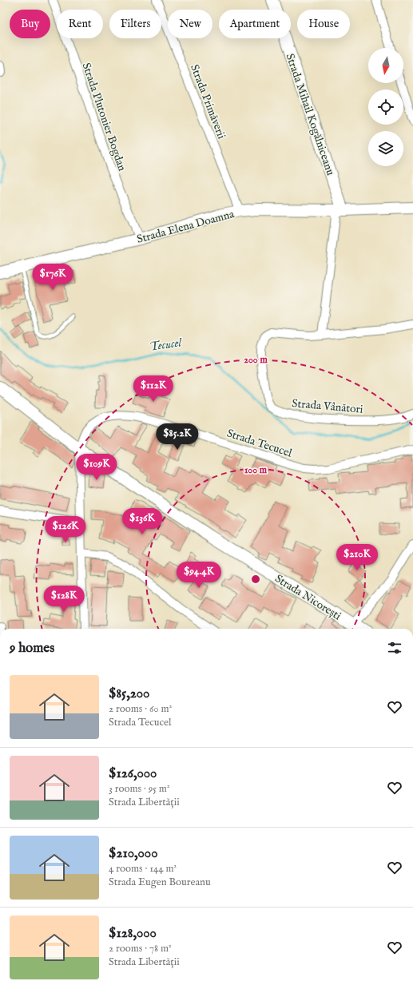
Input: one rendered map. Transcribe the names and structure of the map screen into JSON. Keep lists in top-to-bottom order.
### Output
{
  "streets": {
    "main road": ["Strada Mihail Kogălniceanu", "Strada Elena Doamna", "Strada Nicorești"],
    "street": [
      "Strada Primăverii",
      "Strada Plutonier Bogdan",
      "Strada Vânători",
      "Strada Tecucel"
    ]
  },
  "crossings": [
    ["Strada Primăverii", "Strada Elena Doamna"],
    ["Strada Mihail Kogălniceanu", "Strada Elena Doamna"],
    ["Strada Plutonier Bogdan", "Strada Elena Doamna"],
    ["Strada Tecucel", "Strada Nicorești"]
  ],
  "water": ["Tecucel"],
  "north": "bottom",
  "page": {
    "chip": [
      "Buy",
      "Rent",
      "Filters",
      "New",
      "Apartment",
      "House"
    ],
    "price": [
      "$176K",
      "$112K",
      "$85.2K",
      "$109K",
      "$136K",
      "$126K",
      "$210K",
      "$94.4K",
      "$128K"
    ],
    "heading": "9 homes",
    "list": [
      {
        "name": "$85,200",
        "note": "2 rooms · 60 m² · Strada Tecucel"
      },
      {
        "name": "$126,000",
        "note": "3 rooms · 95 m² · Strada Libertății"
      },
      {
        "name": "$210,000",
        "note": "4 rooms · 144 m² · Strada Eugen Boureanu"
      },
      {
        "name": "$128,000",
        "note": "2 rooms · 78 m² · Strada Libertății"
      }
    ]
  },
  "rings": ["200 m", "100 m"]
}
